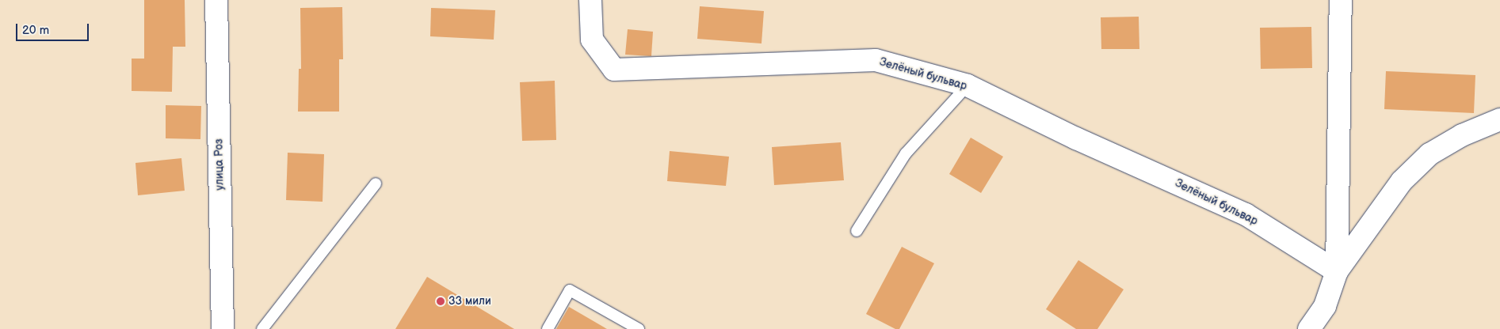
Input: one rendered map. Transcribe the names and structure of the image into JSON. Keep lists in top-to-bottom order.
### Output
{
  "streets": {
    "street": ["Зелёный бульвар", "улица Роз"]
  },
  "places": ["33 мили"],
  "scale_bar": "20 m"
}
